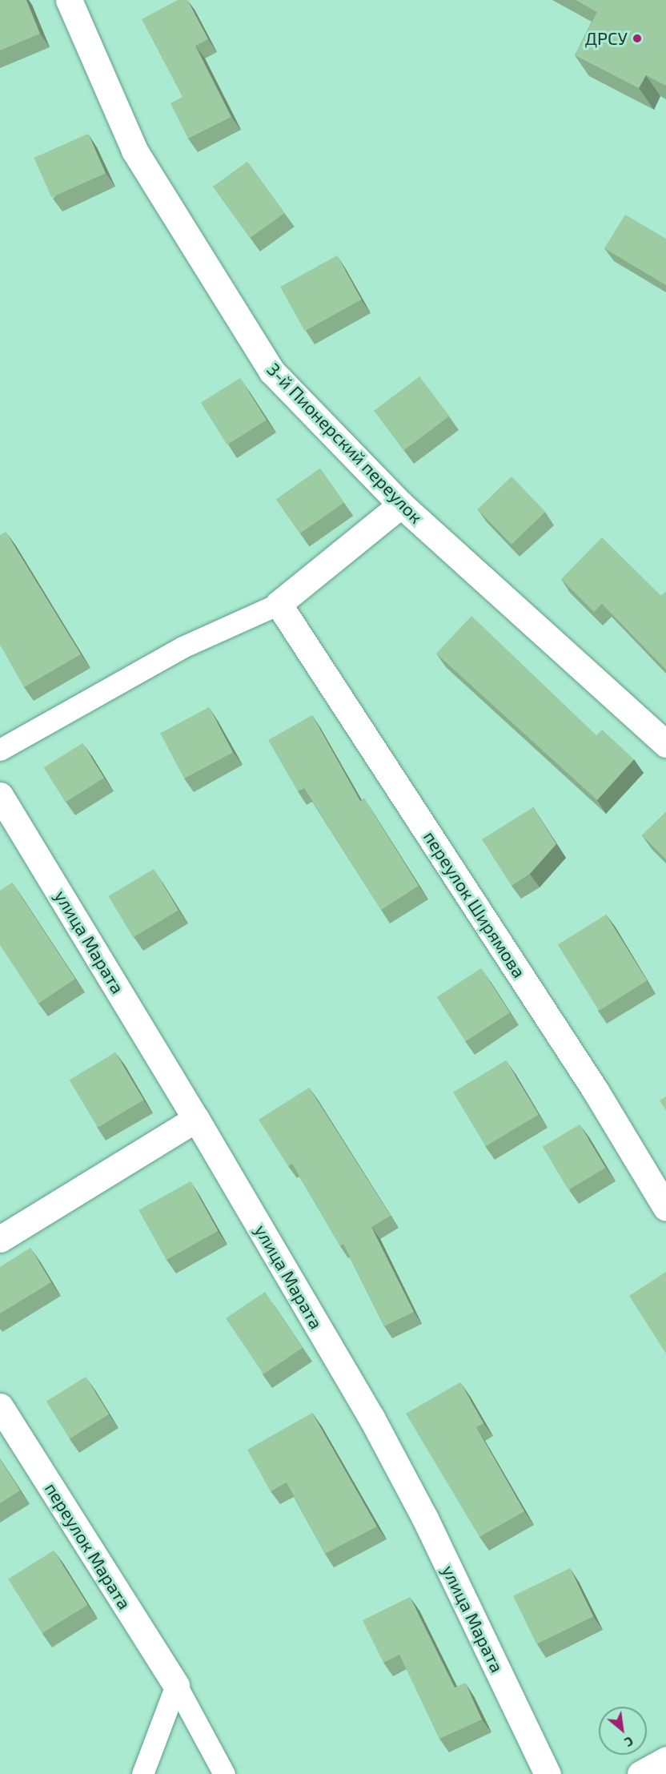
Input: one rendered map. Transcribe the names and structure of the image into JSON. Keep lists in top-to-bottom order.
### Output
{
  "streets": {
    "street": [
      "3-й Пионерский переулок",
      "переулок Ширямова",
      "улица Марата",
      "переулок Марата"
    ]
  },
  "places": ["ДРСУ"],
  "north": "bottom right"
}
